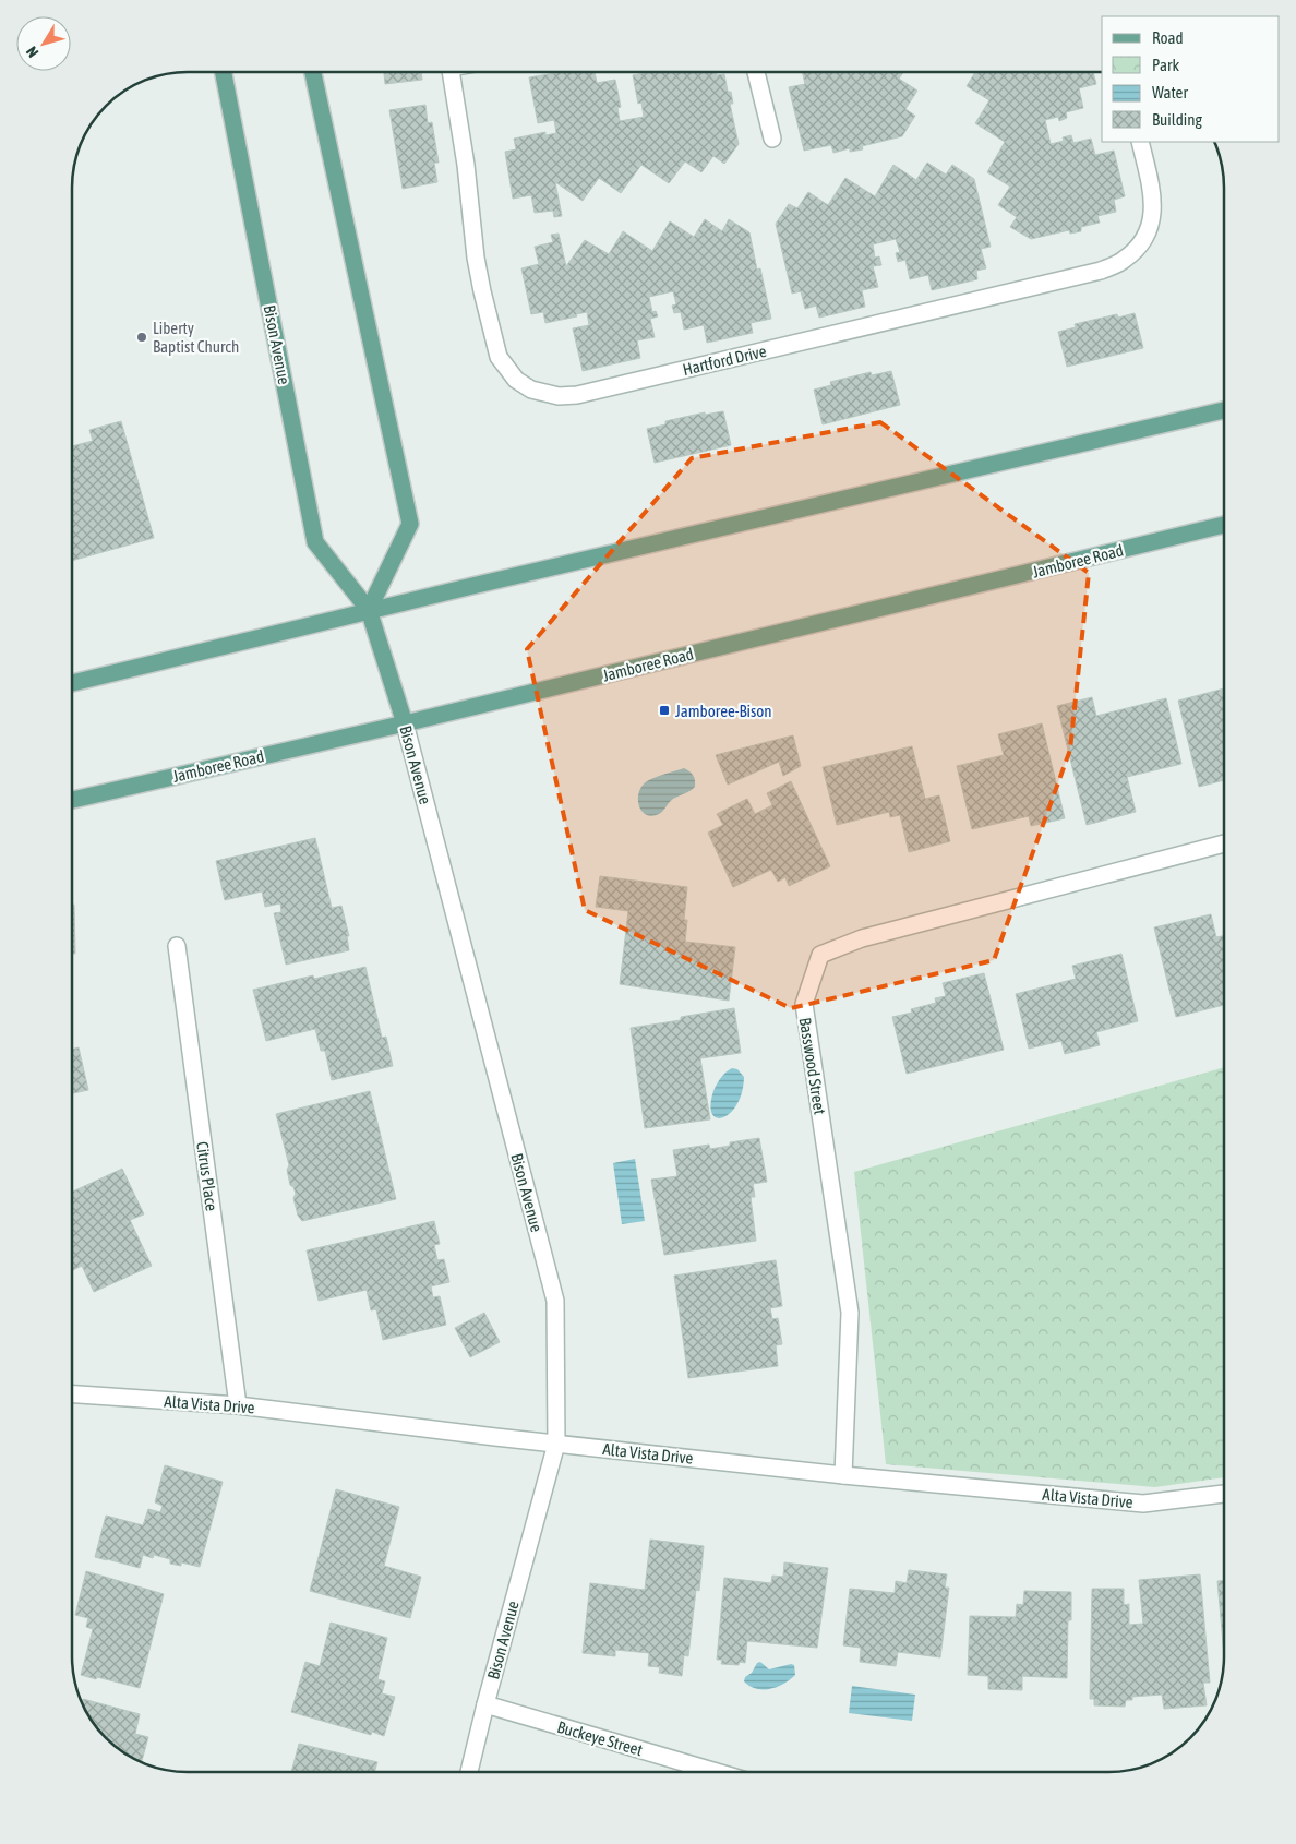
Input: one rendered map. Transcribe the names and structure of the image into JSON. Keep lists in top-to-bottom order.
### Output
{
  "streets": {
    "main road": ["Bison Avenue", "Jamboree Road"],
    "street": [
      "Hartford Drive",
      "Basswood Street",
      "Citrus Place",
      "Alta Vista Drive",
      "Buckeye Street"
    ]
  },
  "crossings": [
    ["Bison Avenue", "Jamboree Road"],
    ["Bison Avenue", "Alta Vista Drive"],
    ["Bison Avenue", "Buckeye Street"],
    ["Basswood Street", "Alta Vista Drive"],
    ["Citrus Place", "Alta Vista Drive"]
  ],
  "places": {
    "other": ["Liberty Baptist Church"],
    "transit": ["Jamboree-Bison"]
  },
  "legend": [
    "Road",
    "Park",
    "Water",
    "Building"
  ],
  "north": "bottom left"
}
